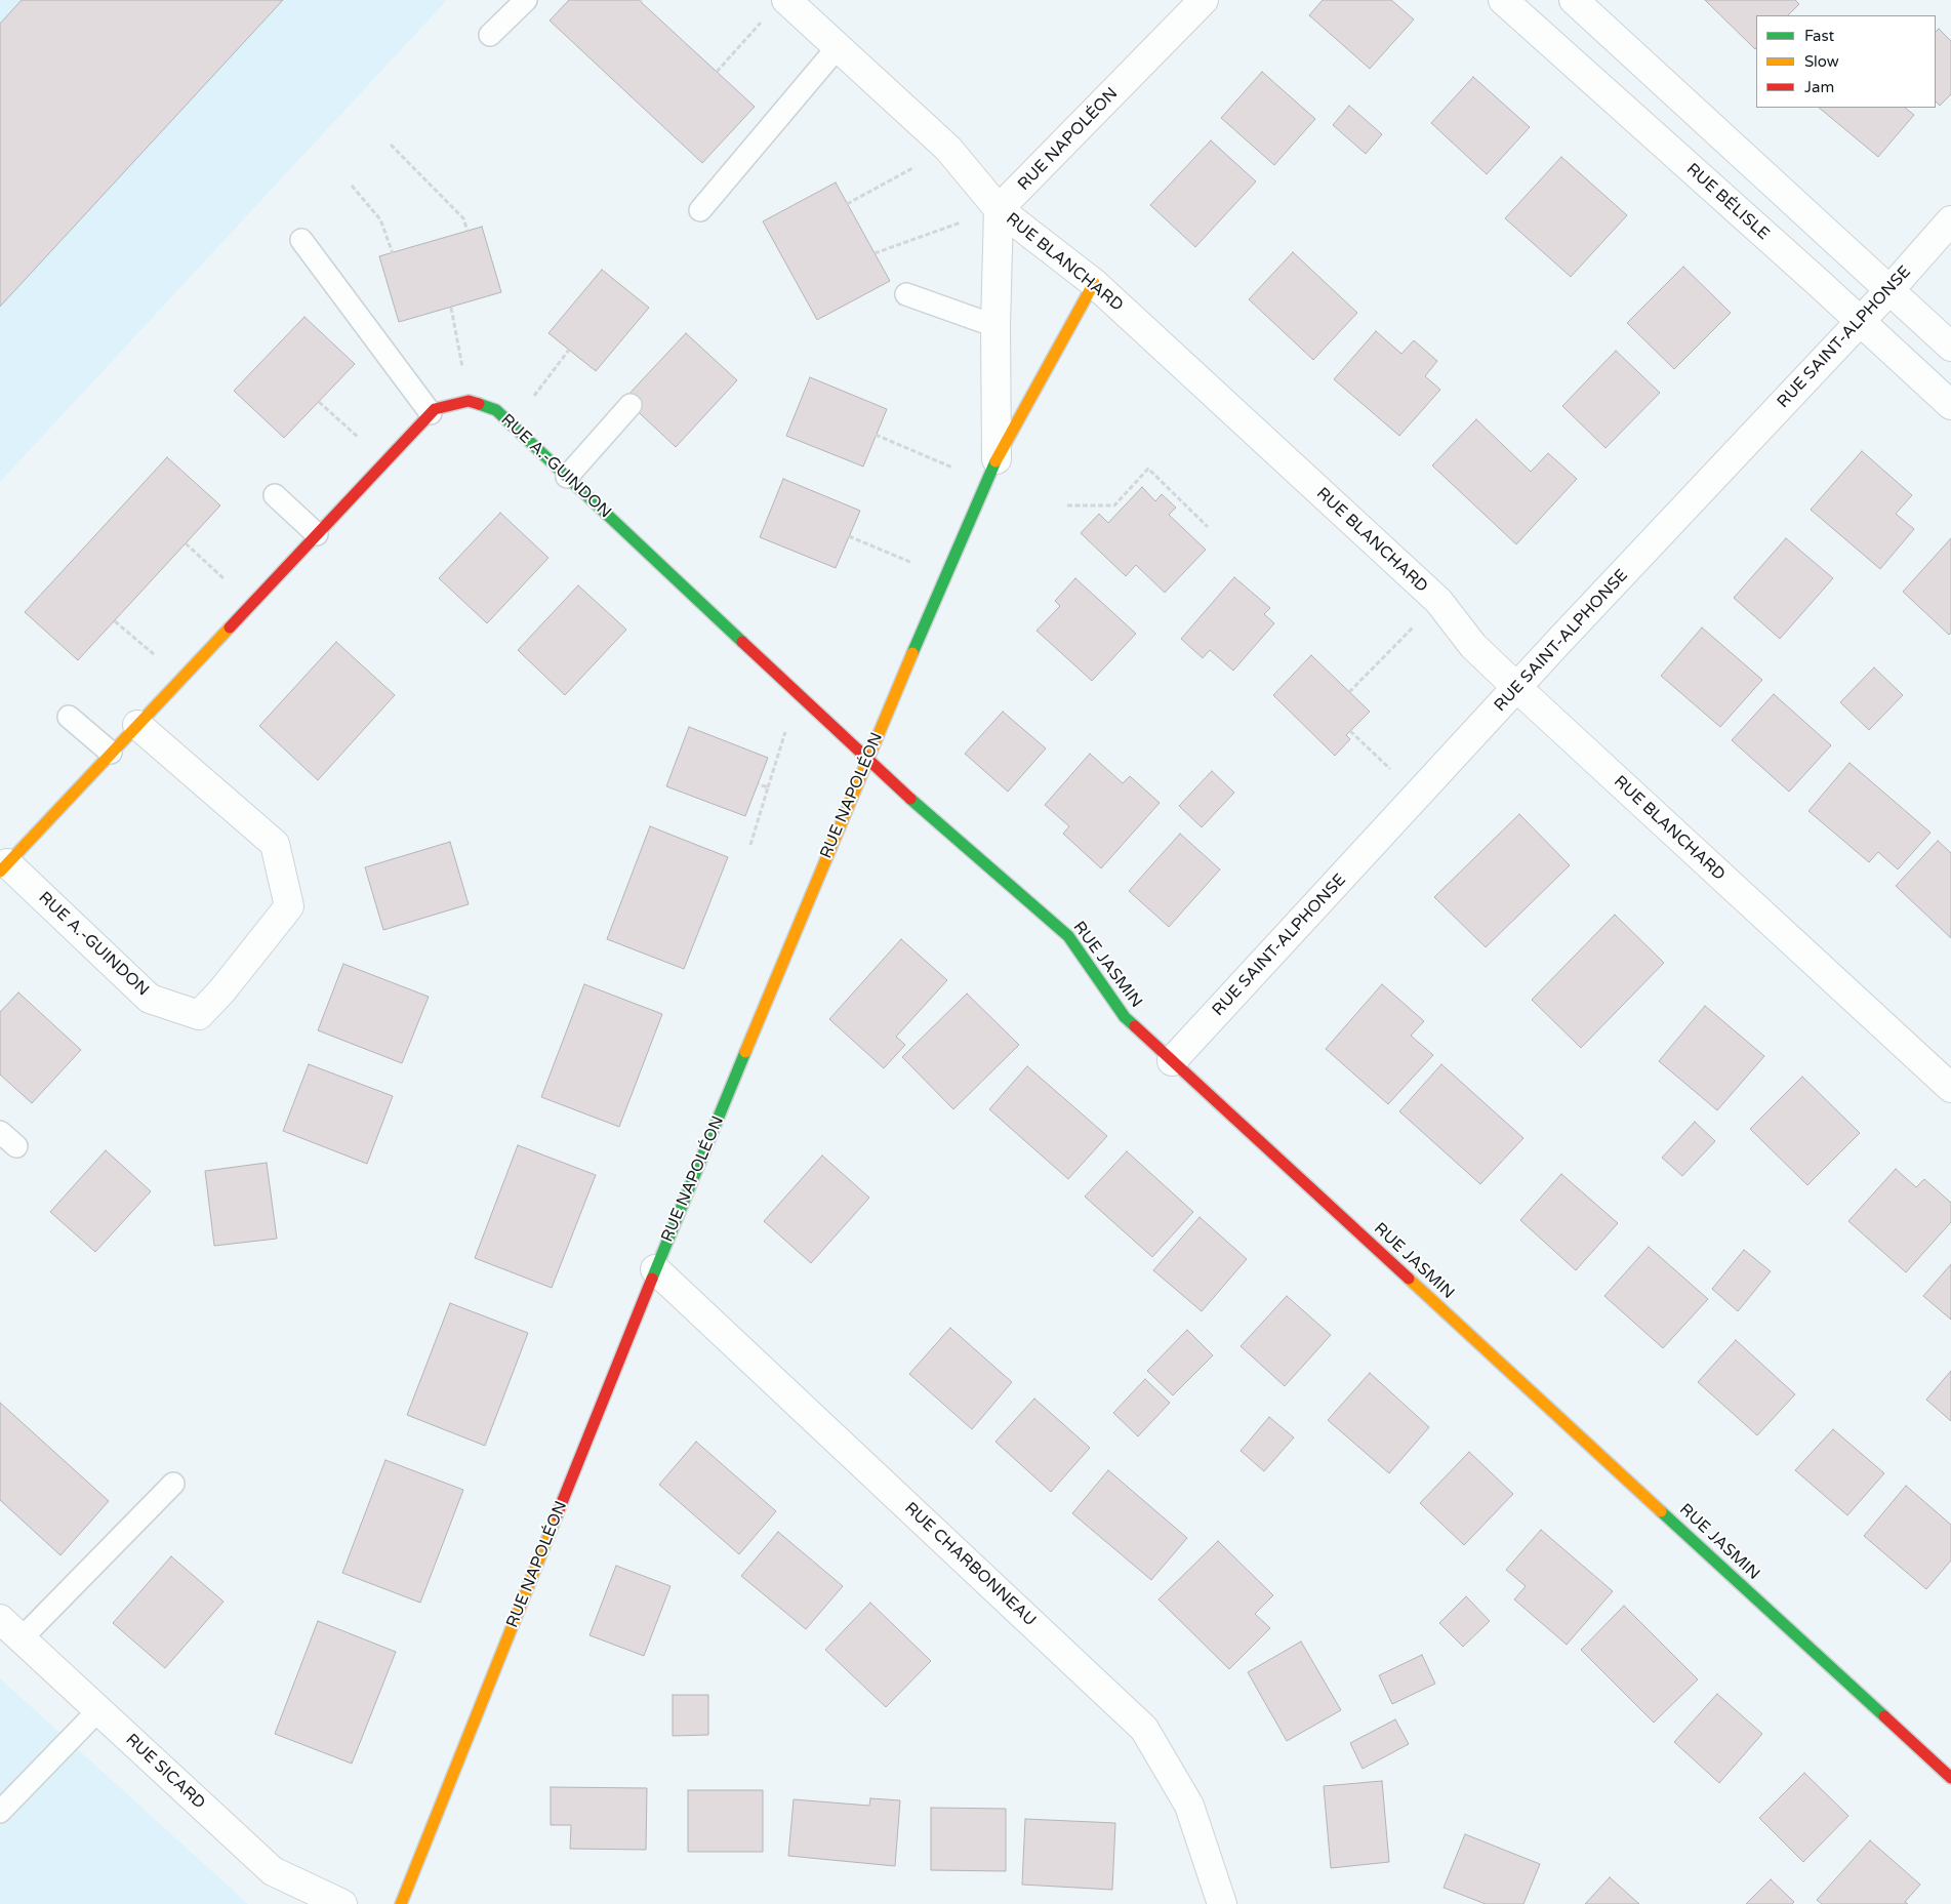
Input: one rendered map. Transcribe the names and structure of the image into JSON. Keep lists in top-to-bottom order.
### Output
{
  "streets": {
    "street": [
      "RUE NAPOLÉON",
      "RUE BÉLISLE",
      "RUE BLANCHARD",
      "RUE SAINT-ALPHONSE",
      "RUE A.-GUINDON",
      "RUE JASMIN",
      "RUE CHARBONNEAU",
      "RUE SICARD"
    ]
  },
  "crossings": [
    ["RUE NAPOLÉON", "RUE BLANCHARD"],
    ["RUE NAPOLÉON", "RUE A.-GUINDON"],
    ["RUE NAPOLÉON", "RUE JASMIN"],
    ["RUE NAPOLÉON", "RUE CHARBONNEAU"],
    ["RUE BÉLISLE", "RUE SAINT-ALPHONSE"],
    ["RUE BLANCHARD", "RUE SAINT-ALPHONSE"],
    ["RUE SAINT-ALPHONSE", "RUE JASMIN"],
    ["RUE A.-GUINDON", "RUE JASMIN"]
  ],
  "legend": ["Fast", "Slow", "Jam"]
}
